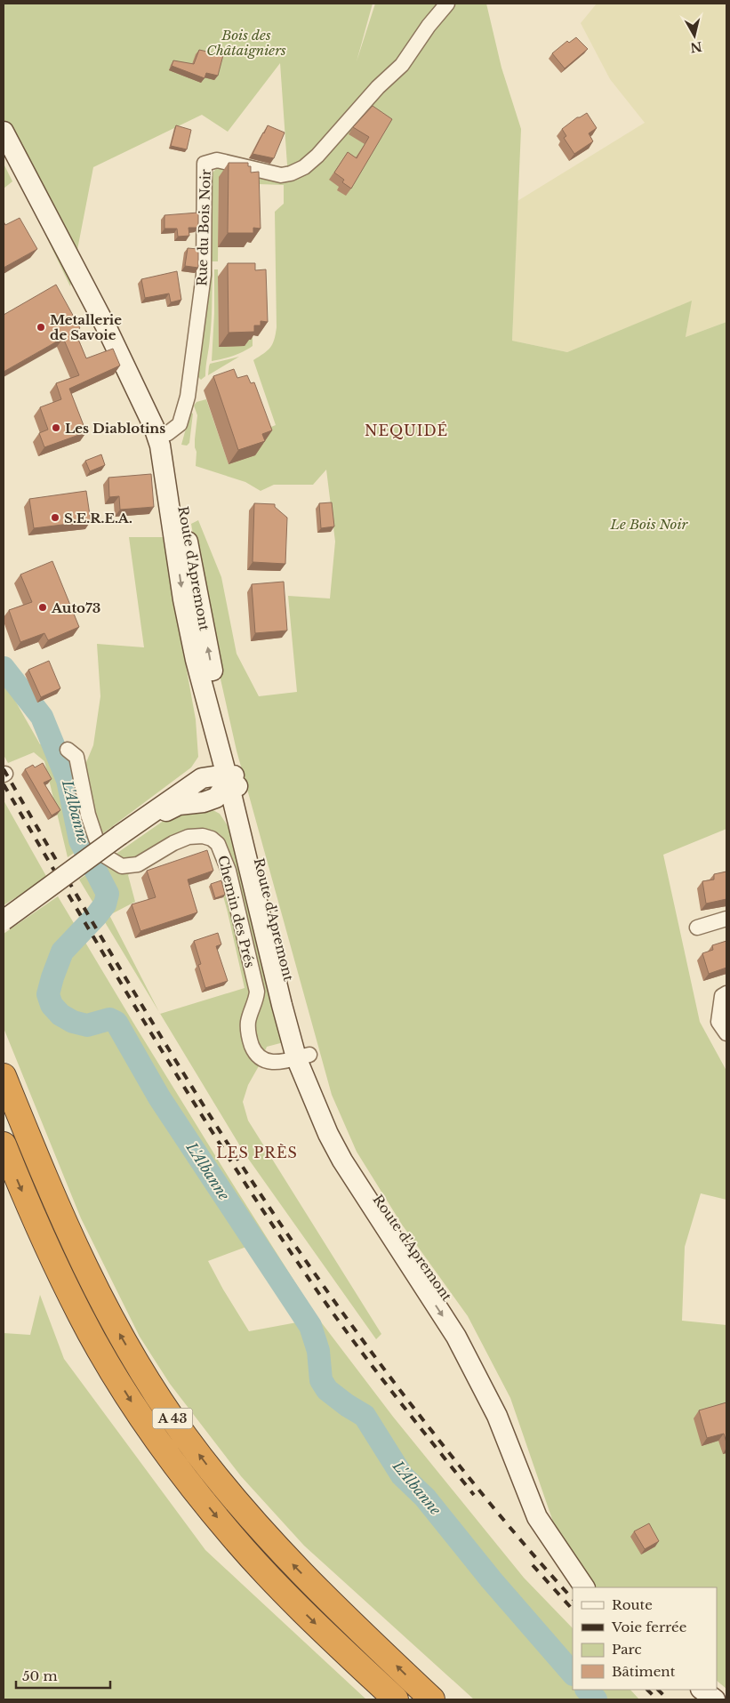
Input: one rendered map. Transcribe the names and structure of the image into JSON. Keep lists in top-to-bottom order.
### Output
{
  "streets": {
    "highway": ["A 43"],
    "main road": ["Route d'Apremont"],
    "street": ["Rue du Bois Noir", "Chemin des Prés"]
  },
  "crossings": [
    ["Rue du Bois Noir", "Route d'Apremont"],
    ["Route d'Apremont", "Chemin des Prés"]
  ],
  "districts": ["NEQUIDÉ", "LES PRÈS"],
  "water": ["L'Albanne"],
  "parks": ["Bois des Châtaigniers", "Le Bois Noir"],
  "places": [
    "Metallerie de Savoie",
    "Les Diablotins",
    "S.E.R.E.A.",
    "Auto73"
  ],
  "legend": [
    "Route",
    "Voie ferrée",
    "Parc",
    "Bâtiment"
  ],
  "scale_bar": "50 m",
  "north": "bottom"
}
